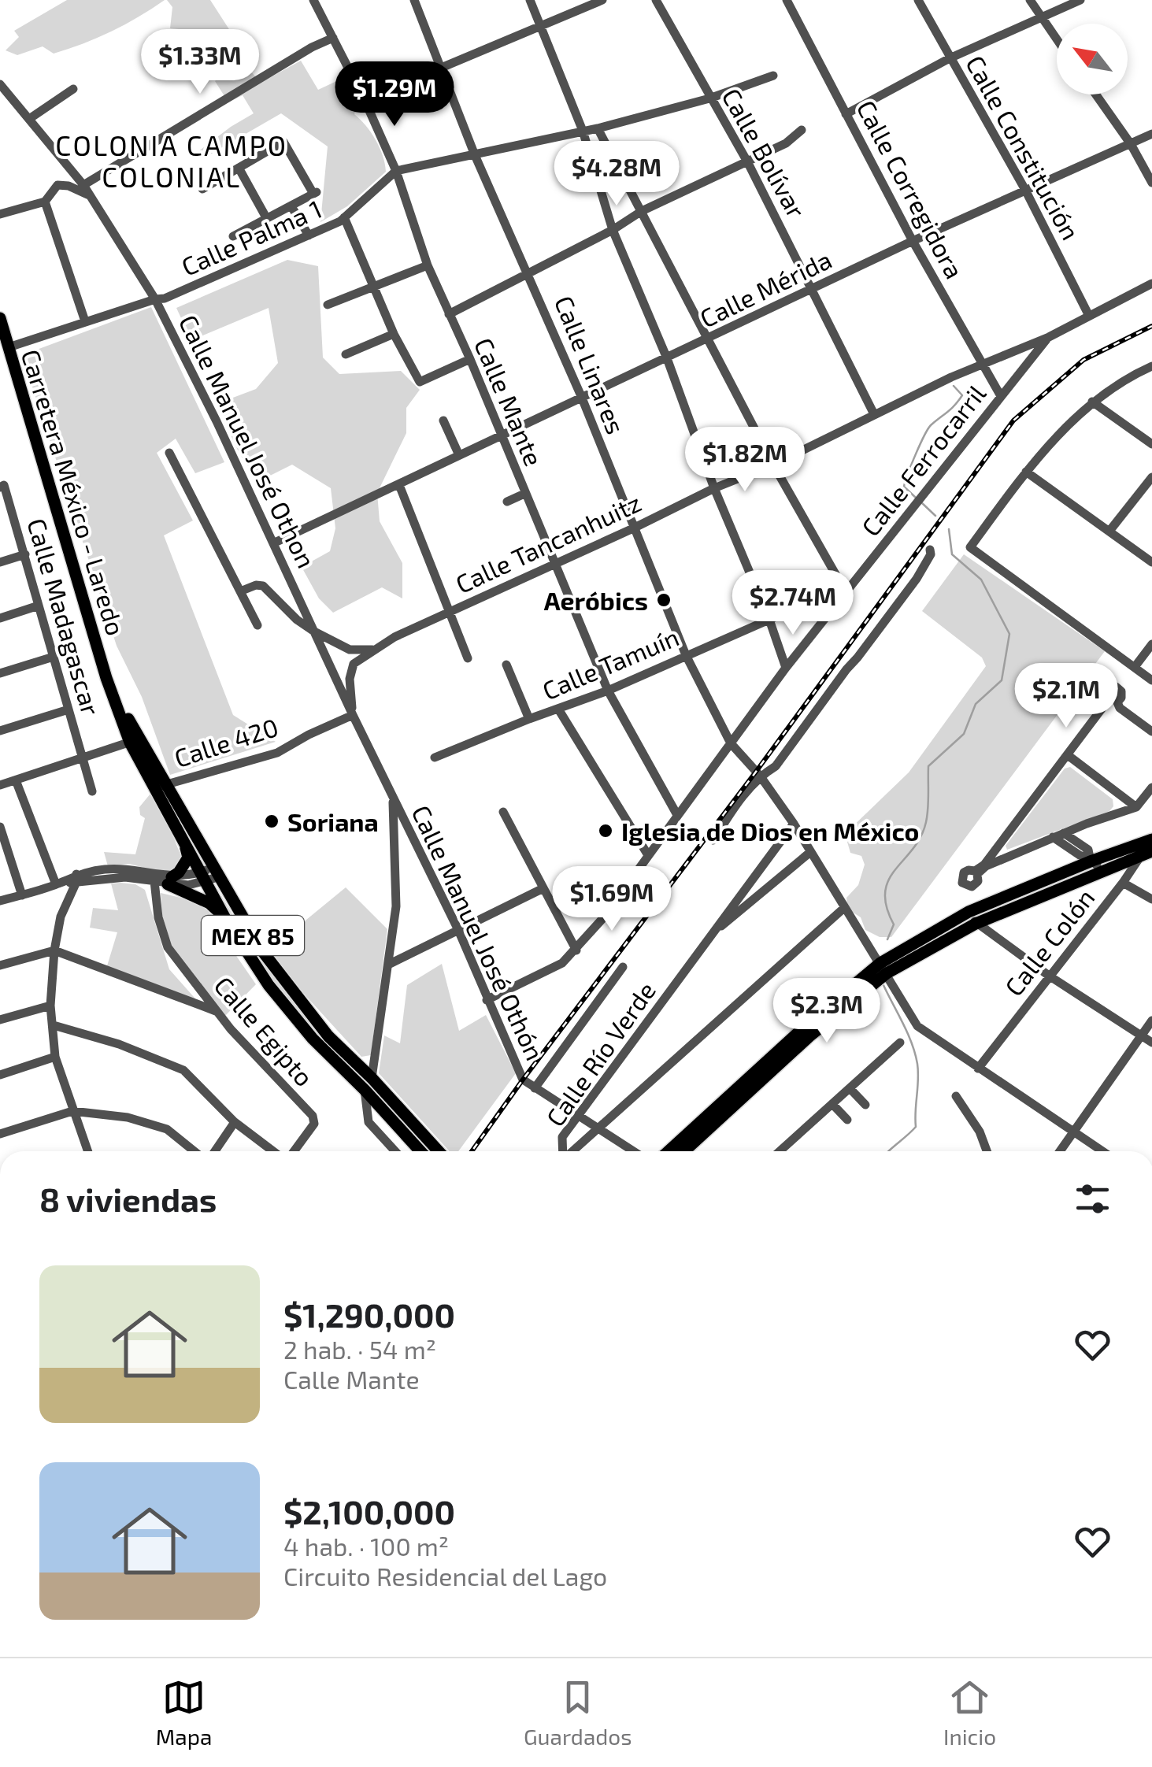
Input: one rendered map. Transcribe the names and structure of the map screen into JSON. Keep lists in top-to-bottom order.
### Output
{
  "streets": {
    "main road": ["Carretera México - Laredo", "MEX 85"],
    "street": [
      "Calle Constitución",
      "Calle Bolívar",
      "Calle Corregidora",
      "Calle Palma 1",
      "Calle Mérida",
      "Calle Linares",
      "Calle Mante",
      "Calle Manuel José Othon",
      "Calle Ferrocarril",
      "Calle Tancanhuitz",
      "Calle Madagascar",
      "Calle Tamuín",
      "Calle 420",
      "Calle Manuel José Othón",
      "Calle Colón",
      "Calle Egipto",
      "Calle Río Verde"
    ]
  },
  "crossings": [
    ["Calle Constitución", "Calle Mérida"],
    ["Calle Constitución", "Calle Tancanhuitz"],
    ["Calle Bolívar", "Calle Mérida"],
    ["Calle Bolívar", "Calle Tancanhuitz"],
    ["Calle Corregidora", "Calle Mérida"],
    ["Calle Corregidora", "Calle Ferrocarril"],
    ["Calle Corregidora", "Calle Tancanhuitz"],
    ["Calle Palma 1", "Calle Mante"],
    ["Calle Palma 1", "Calle Manuel José Othon"],
    ["Calle Palma 1", "Carretera México - Laredo"],
    ["Calle Mérida", "Calle Linares"],
    ["Calle Mérida", "Calle Mante"],
    ["Calle Mérida", "Calle Manuel José Othon"],
    ["Calle Linares", "Calle Ferrocarril"],
    ["Calle Linares", "Calle Tancanhuitz"],
    ["Calle Linares", "Calle Tamuín"],
    ["Calle Linares", "Calle Colón"],
    ["Calle Linares", "Calle Río Verde"],
    ["Calle Mante", "Calle Ferrocarril"],
    ["Calle Mante", "Calle Tancanhuitz"],
    ["Calle Mante", "Calle Tamuín"],
    ["Calle Manuel José Othon", "Calle Tancanhuitz"],
    ["Calle Manuel José Othon", "Calle 420"],
    ["Calle Manuel José Othon", "Calle Manuel José Othón"],
    ["Calle Ferrocarril", "Calle Tancanhuitz"],
    ["Calle Ferrocarril", "Calle Tamuín"],
    ["Calle Ferrocarril", "Calle Manuel José Othón"],
    ["Carretera México - Laredo", "MEX 85"],
    ["Calle Tancanhuitz", "Calle 420"],
    ["Calle 420", "MEX 85"],
    ["Calle Manuel José Othón", "Calle Río Verde"]
  ],
  "districts": ["COLONIA CAMPO COLONIAL"],
  "places": ["Aeróbics", "Soriana", "Iglesia de Dios en México"],
  "north": "top left",
  "page": {
    "price": [
      "$1.33M",
      "$1.29M",
      "$4.28M",
      "$1.82M",
      "$2.74M",
      "$2.1M",
      "$1.69M",
      "$2.3M"
    ],
    "heading": "8 viviendas",
    "list": [
      {
        "name": "$1,290,000",
        "note": "2 hab. · 54 m² · Calle Mante"
      },
      {
        "name": "$2,100,000",
        "note": "4 hab. · 100 m² · Circuito Residencial del Lago"
      }
    ],
    "tabs": ["Mapa", "Guardados", "Inicio"]
  }
}
